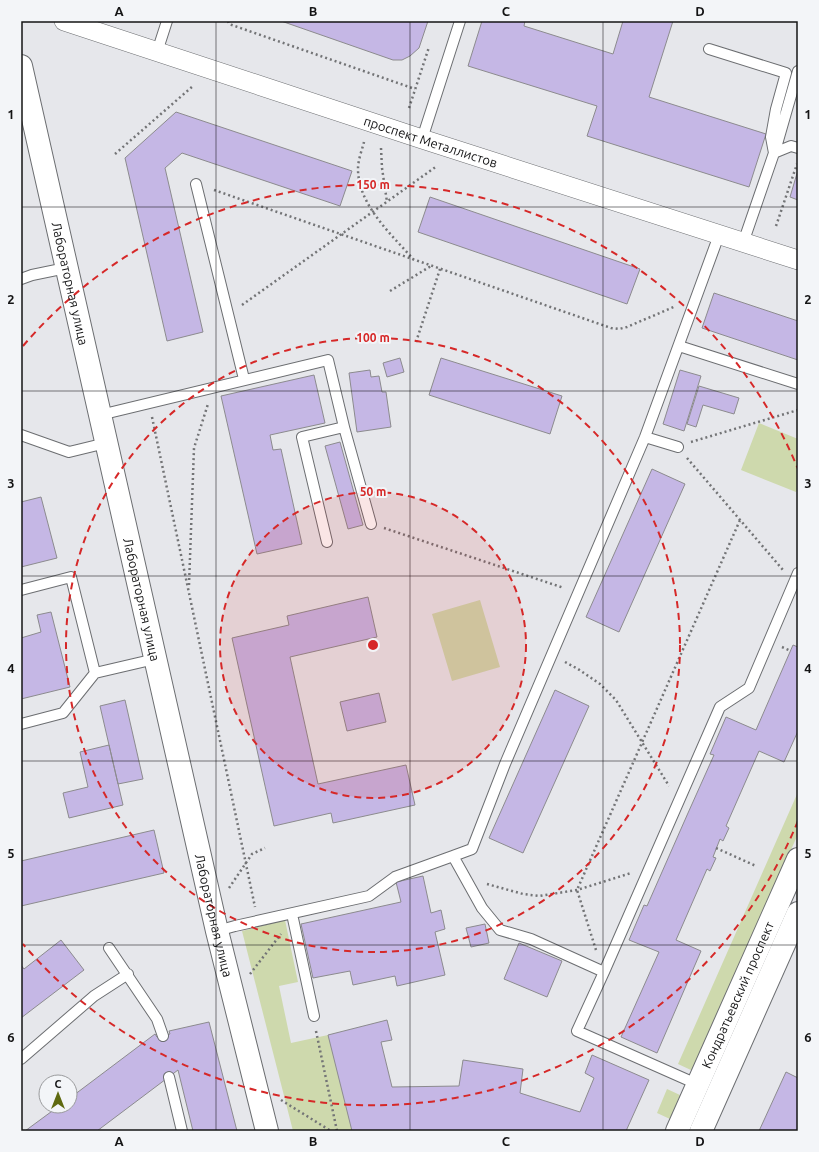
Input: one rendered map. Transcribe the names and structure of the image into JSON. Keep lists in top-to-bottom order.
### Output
{
  "streets": {
    "street": ["проспект Металлистов", "Лабораторная улица", "Кондратьевский проспект"]
  },
  "north": "top",
  "grid": {
    "columns": [
      "A",
      "B",
      "C",
      "D"
    ],
    "rows": [
      "1",
      "2",
      "3",
      "4",
      "5",
      "6"
    ]
  },
  "rings": ["150 m", "100 m", "50 m"]
}
